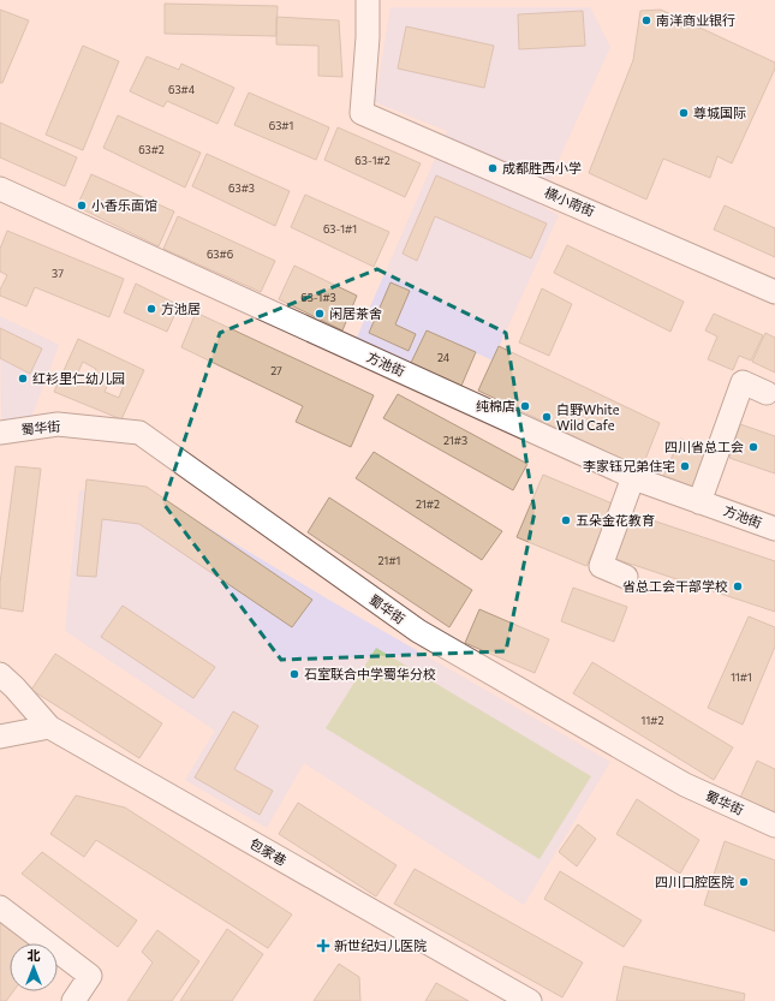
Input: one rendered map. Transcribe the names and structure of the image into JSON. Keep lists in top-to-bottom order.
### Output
{
  "streets": {
    "street": [
      "横小南街",
      "方池街",
      "蜀华街",
      "包家巷"
    ]
  },
  "places": {
    "other": [
      "南洋商业银行",
      "尊城国际",
      "成都胜西小学",
      "小香乐面馆",
      "方池居",
      "闲居茶舍",
      "红衫里仁幼儿园",
      "纯棉店",
      "白野White Wild Cafe",
      "四川省总工会",
      "李家钰兄弟住宅",
      "五朵金花教育",
      "省总工会干部学校",
      "石室联合中学蜀华分校",
      "四川口腔医院"
    ],
    "health": ["新世纪妇儿医院"]
  },
  "house_numbers": [
    "63#4",
    "63#1",
    "63#2",
    "63-1#2",
    "63#3",
    "63-1#1",
    "63#6",
    "37",
    "63-1#3",
    "24",
    "27",
    "21#3",
    "21#2",
    "21#1",
    "11#1",
    "11#2"
  ],
  "north": "top"
}
